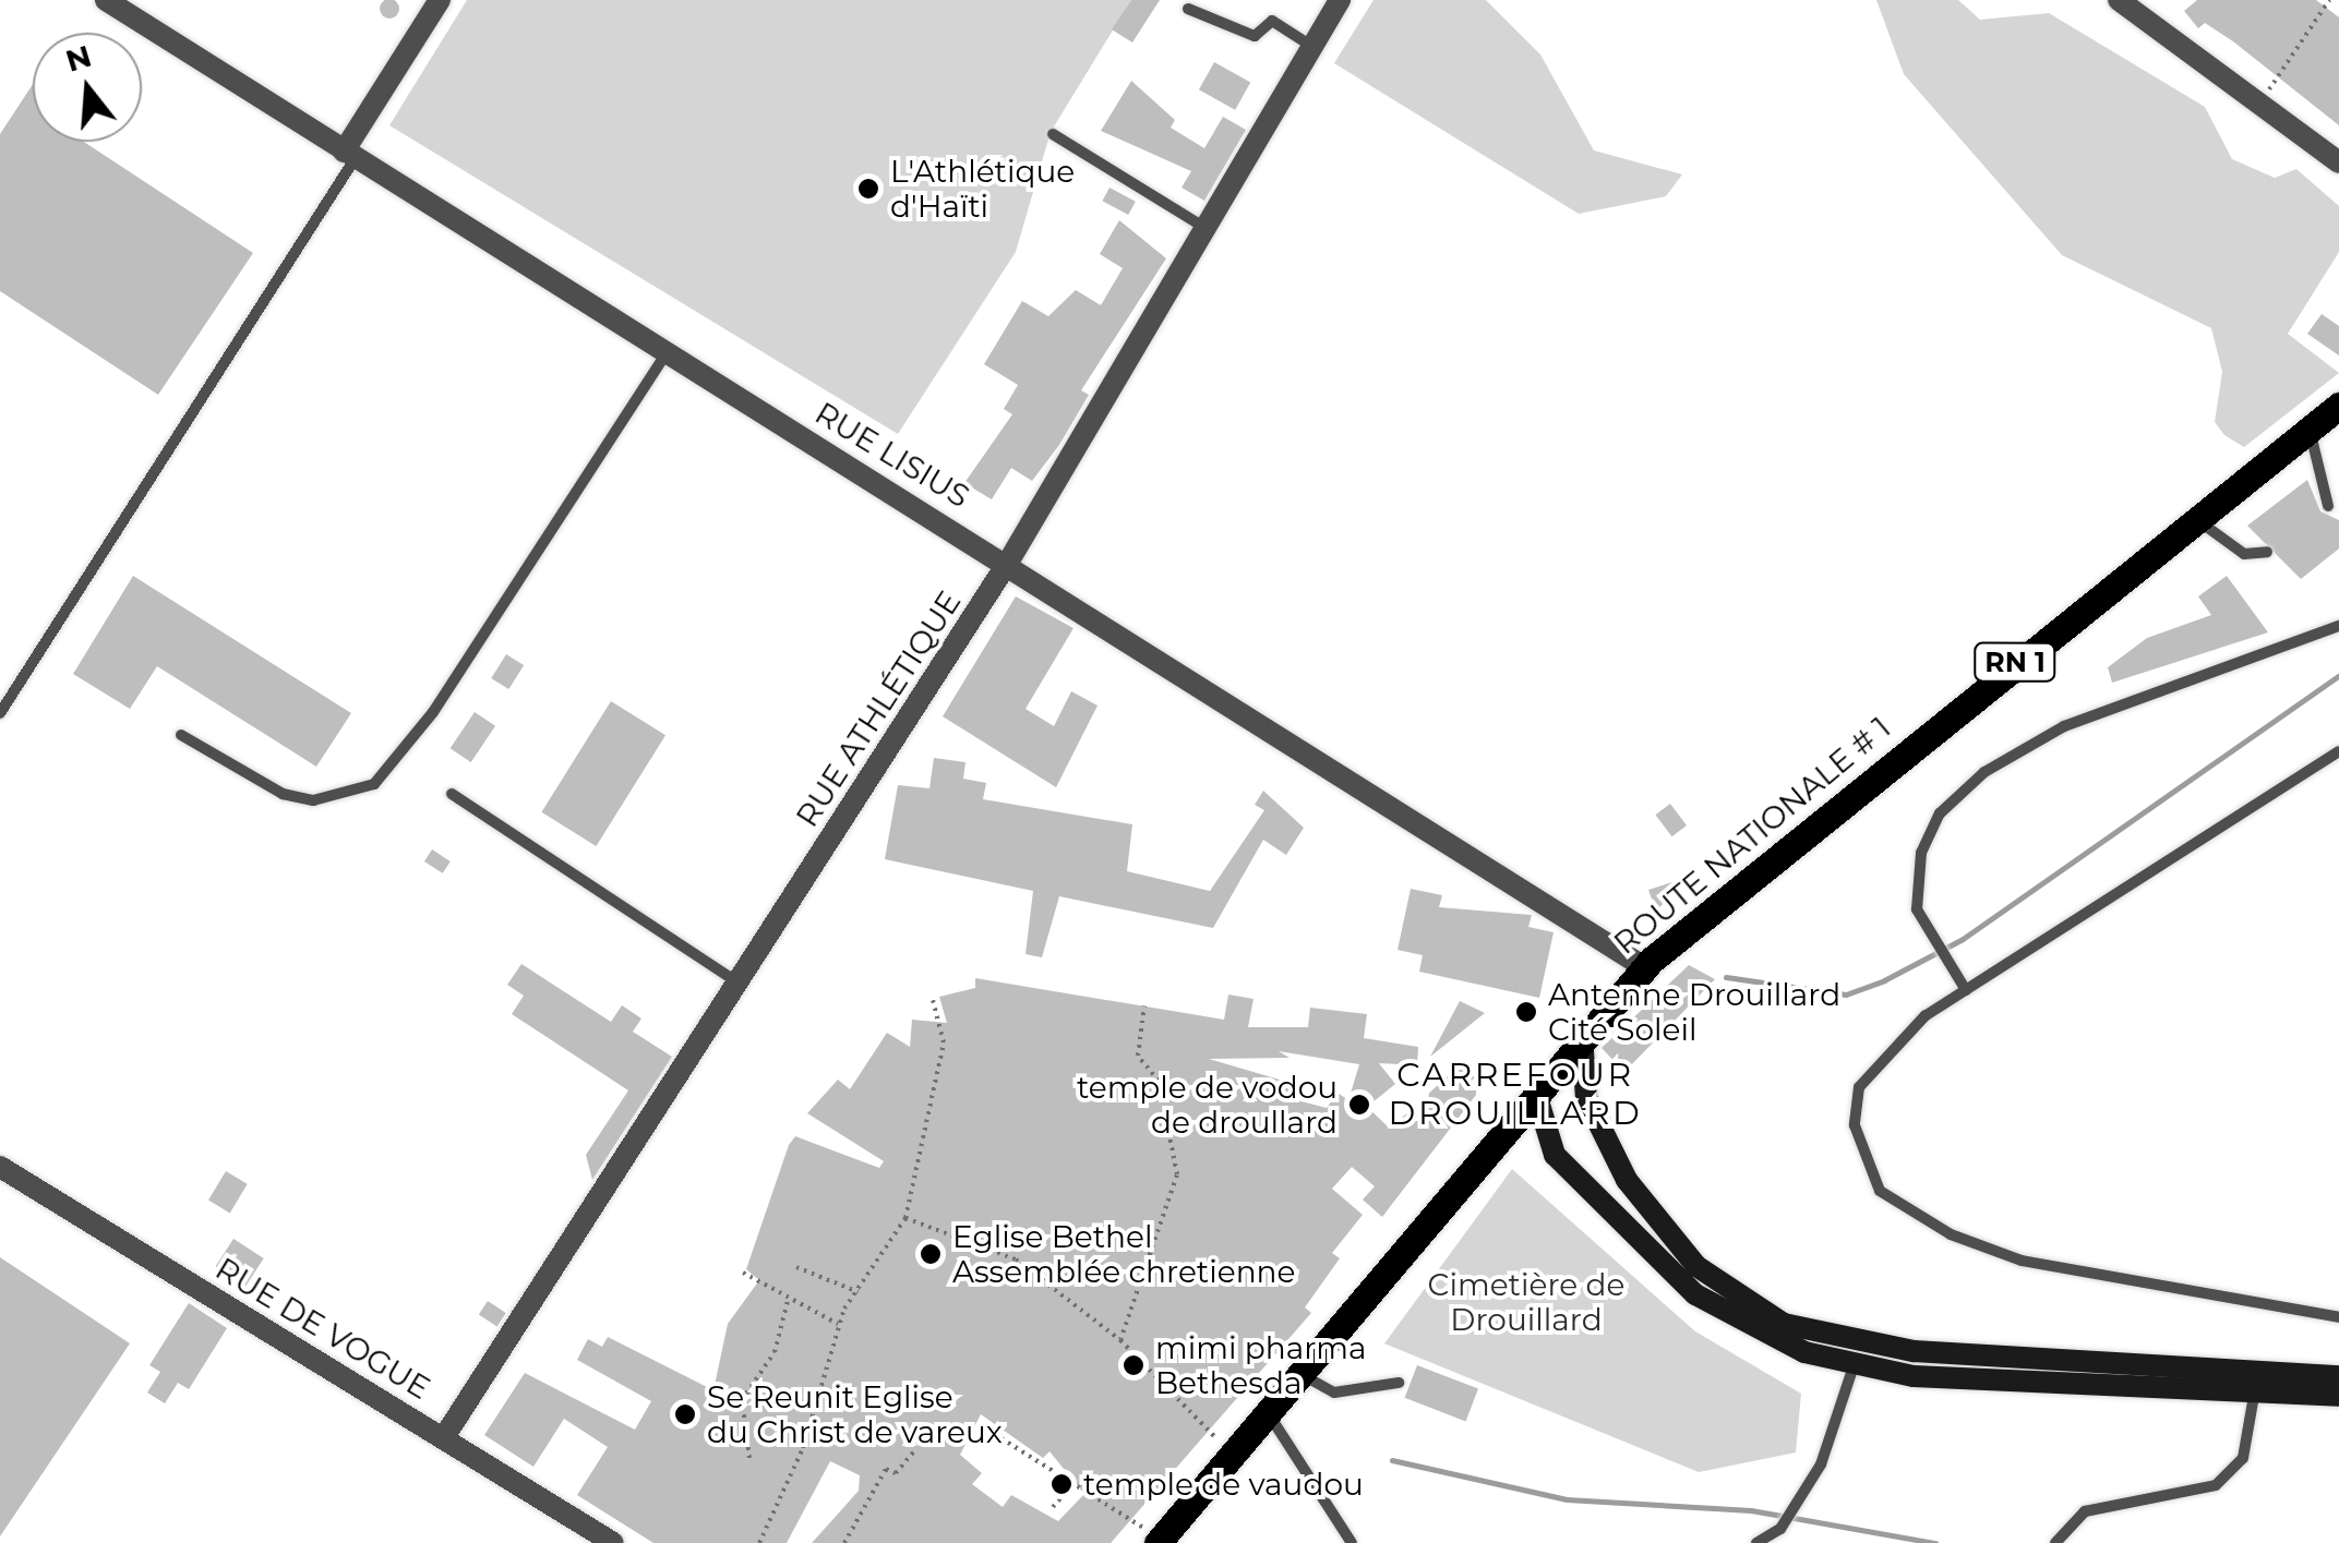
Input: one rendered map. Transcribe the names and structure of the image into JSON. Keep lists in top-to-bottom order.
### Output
{
  "streets": {
    "main road": ["RN 1", "ROUTE NATIONALE # 1"],
    "street": ["RUE LISIUS", "RUE ATHLÉTIQUE", "RUE DE VOGUE"]
  },
  "crossings": [
    ["RUE LISIUS", "RUE ATHLÉTIQUE"],
    ["RUE LISIUS", "ROUTE NATIONALE # 1"],
    ["RUE ATHLÉTIQUE", "RUE DE VOGUE"]
  ],
  "districts": ["CARREFOUR DROUILLARD"],
  "parks": ["Cimetière de Drouillard"],
  "places": [
    "L'Athlétique d'Haïti",
    "Antenne Drouillard Cité Soleil",
    "temple de vodou de droullard",
    "Eglise Bethel Assemblée chretienne",
    "mimi pharma Bethesda",
    "Se Reunit Eglise du Christ de vareux",
    "temple de vaudou"
  ],
  "north": "top"
}
